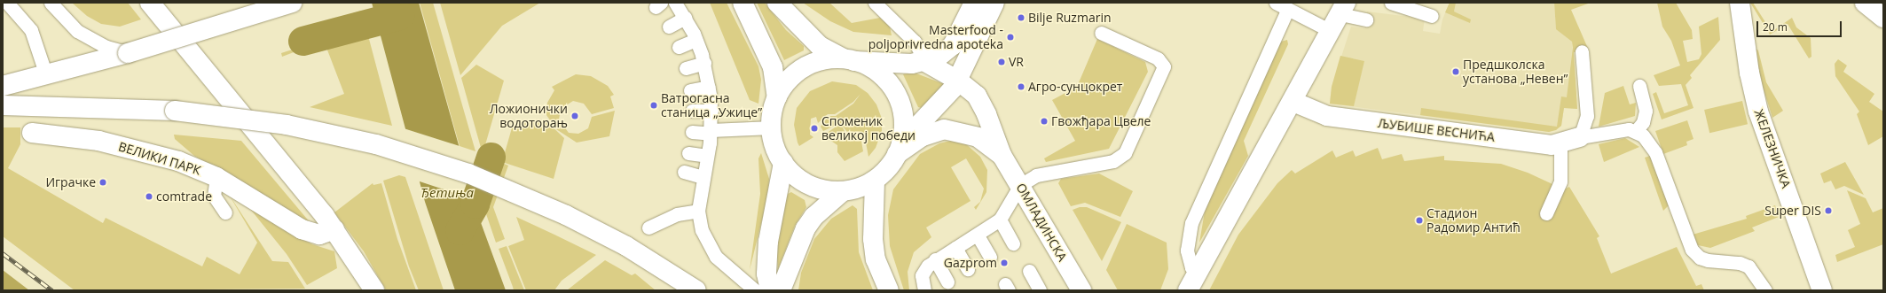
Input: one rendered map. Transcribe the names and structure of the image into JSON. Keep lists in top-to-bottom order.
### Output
{
  "streets": {
    "main road": [
      "ЉУБИШЕ ВЕСНИЋА",
      "ЖЕЛЕЗНИЧКА",
      "ВЕЛИКИ ПАРК",
      "ОМЛАДИНСКА"
    ]
  },
  "water": ["Ђетиња"],
  "places": [
    "Bilje Ruzmarin",
    "Masterfood - poljoprivredna apoteka",
    "VR",
    "Предшколска установа „Невен”",
    "Агро-сунцокрет",
    "Ватрогасна станица „Ужице”",
    "Ложионички водоторањ",
    "Гвожђара Цвеле",
    "Споменик великој победи",
    "Играчке",
    "comtrade",
    "Super DIS",
    "Стадион Радомир Антић",
    "Gazprom"
  ],
  "scale_bar": "20 m"
}
